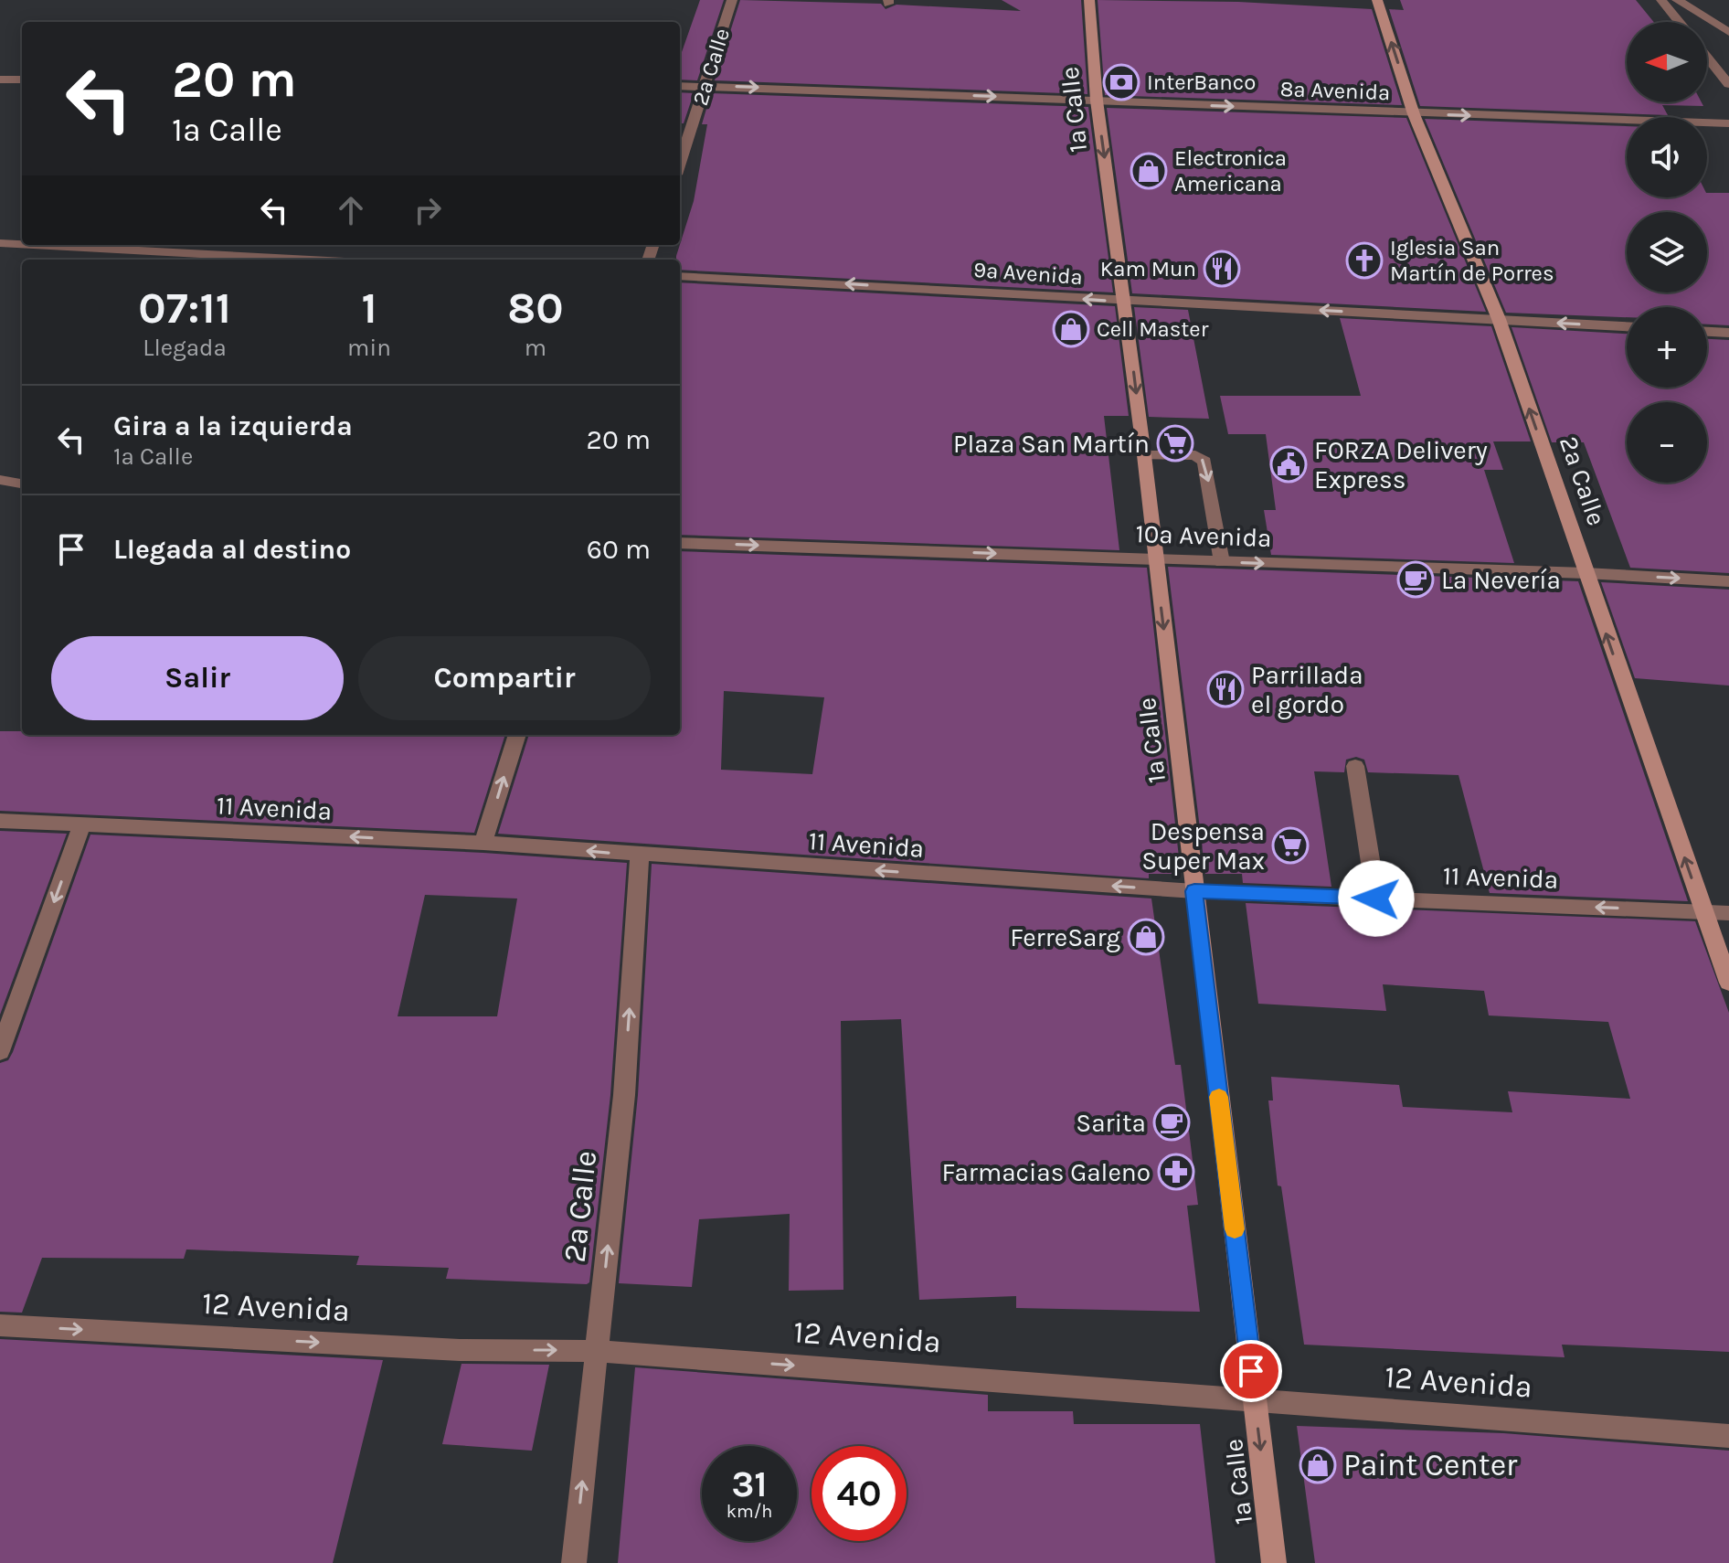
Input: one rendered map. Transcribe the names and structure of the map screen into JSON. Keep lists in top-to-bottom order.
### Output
{
  "streets": {
    "main road": ["2a Calle", "1a Calle"],
    "street": [
      "8a Avenida",
      "9a Avenida",
      "10a Avenida",
      "11 Avenida",
      "12 Avenida"
    ]
  },
  "crossings": [
    ["2a Calle", "8a Avenida"],
    ["2a Calle", "9a Avenida"],
    ["2a Calle", "10a Avenida"],
    ["2a Calle", "11 Avenida"],
    ["2a Calle", "12 Avenida"],
    ["8a Avenida", "1a Calle"],
    ["1a Calle", "9a Avenida"],
    ["1a Calle", "10a Avenida"],
    ["1a Calle", "11 Avenida"],
    ["1a Calle", "12 Avenida"]
  ],
  "one_way": [
    "2a Calle",
    "8a Avenida",
    "1a Calle",
    "9a Avenida",
    "10a Avenida",
    "11 Avenida",
    "12 Avenida"
  ],
  "places": {
    "bank": ["InterBanco"],
    "shop": [
      "Electronica Americana",
      "Cell Master",
      "FerreSarg",
      "Paint Center"
    ],
    "church": ["Iglesia San Martín de Porres"],
    "restaurant": ["Kam Mun", "Parrillada el gordo"],
    "supermarket": ["Plaza San Martín", "Despensa Super Max"],
    "public building": ["FORZA Delivery Express"],
    "cafe": ["La Nevería", "Sarita"],
    "pharmacy": ["Farmacias Galeno"]
  },
  "north": "left",
  "page": {
    "map_buttons": ["+", "−"],
    "turn": ["20 m", "1a Calle"],
    "eta": [
      "07:11",
      "Llegada",
      "1",
      "min",
      "80",
      "m"
    ],
    "list": [
      {
        "name": "Gira a la izquierda",
        "note": "1a Calle",
        "value": "20 m"
      },
      {
        "name": "Llegada al destino",
        "value": "60 m"
      }
    ],
    "buttons": ["Salir", "Compartir"],
    "speed": "31 km/h",
    "limit": "40"
  }
}
